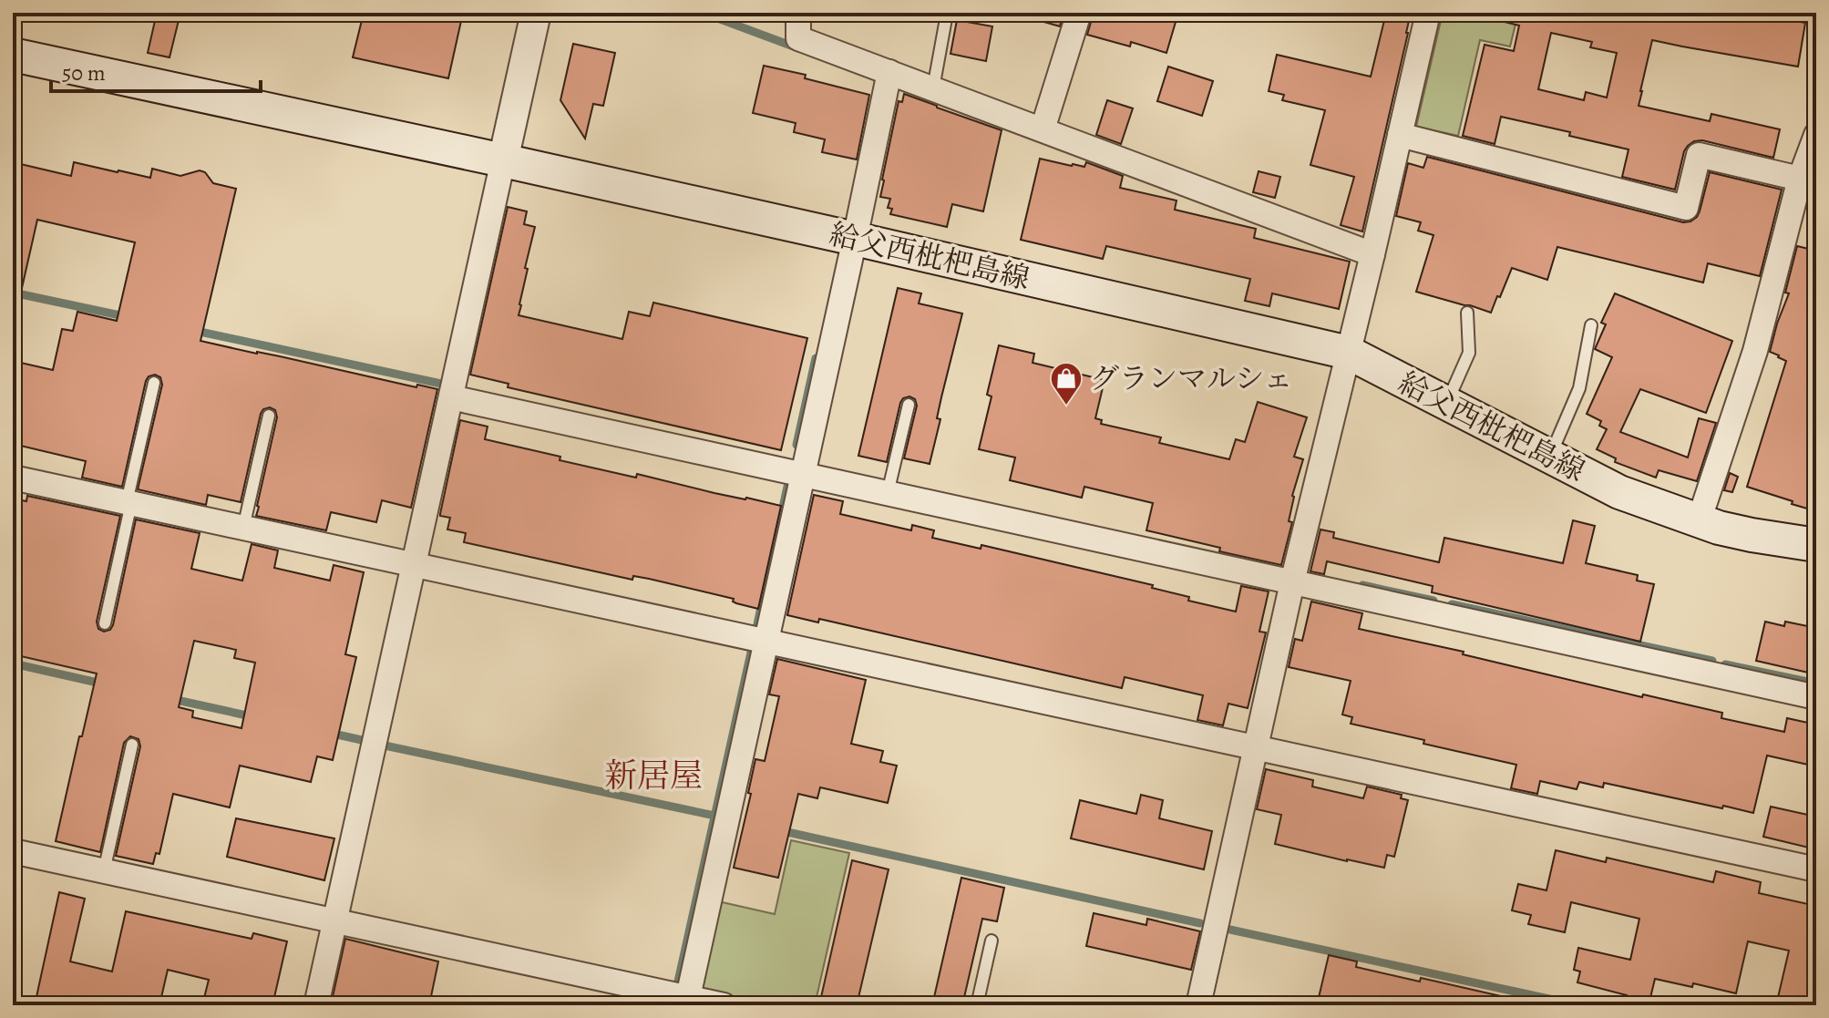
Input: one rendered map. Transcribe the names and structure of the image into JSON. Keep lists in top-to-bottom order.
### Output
{
  "streets": {
    "main road": ["給父西枇杷島線"]
  },
  "districts": ["新居屋"],
  "places": {
    "shop": ["グランマルシェ"]
  },
  "scale_bar": "50 m"
}
